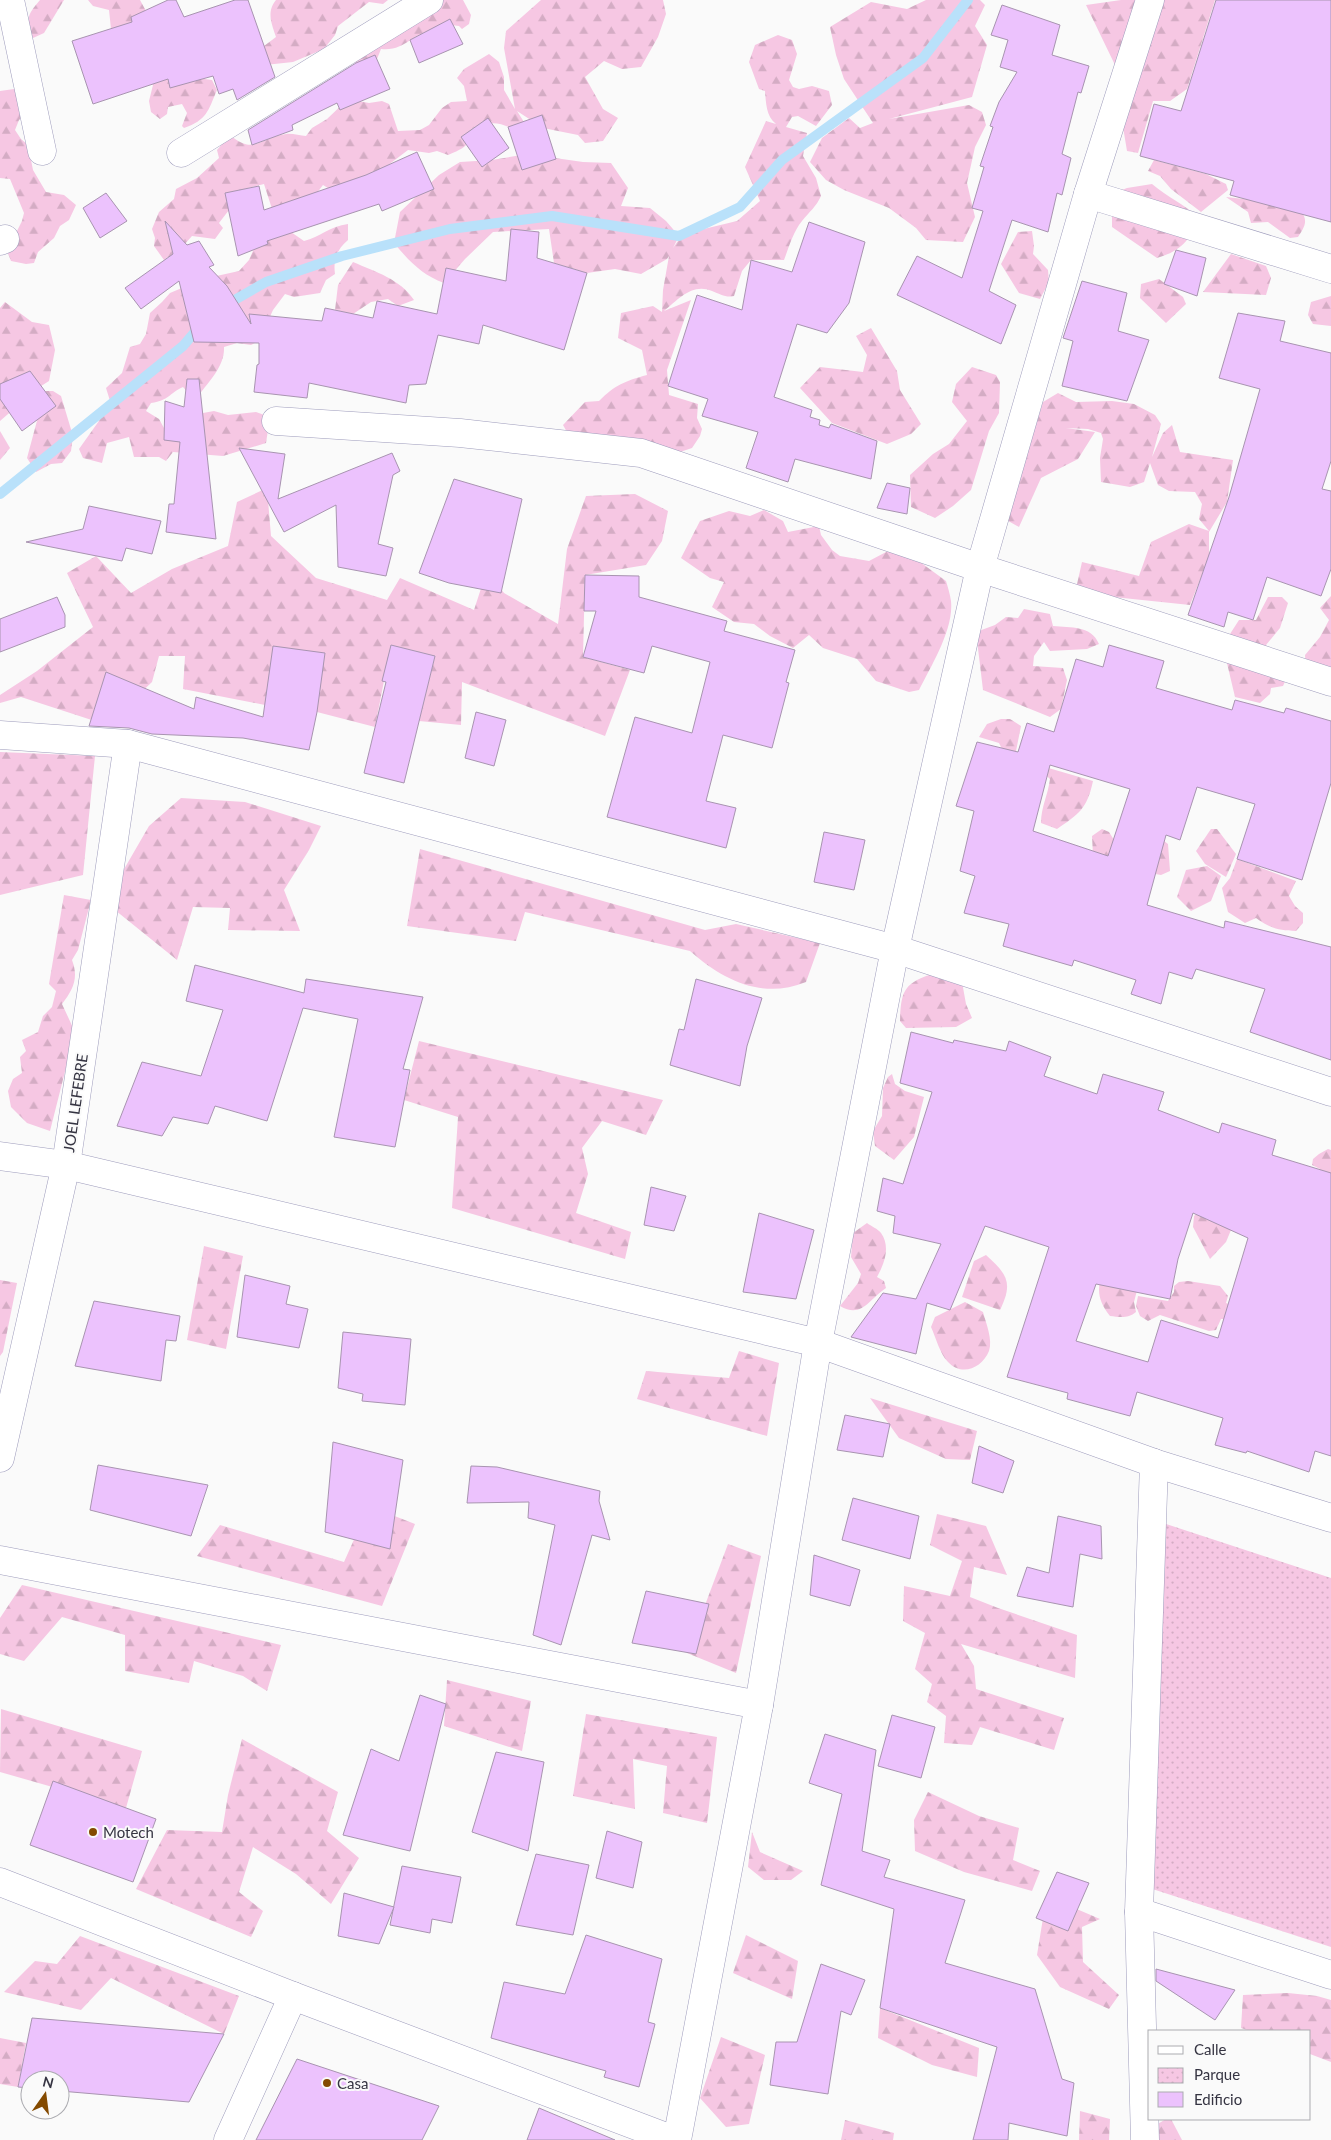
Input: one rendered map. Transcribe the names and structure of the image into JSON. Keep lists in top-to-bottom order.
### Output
{
  "streets": {
    "street": ["JOEL LEFEBRE"]
  },
  "places": ["Motech", "Casa"],
  "legend": ["Calle", "Parque", "Edificio"],
  "north": "top"
}
